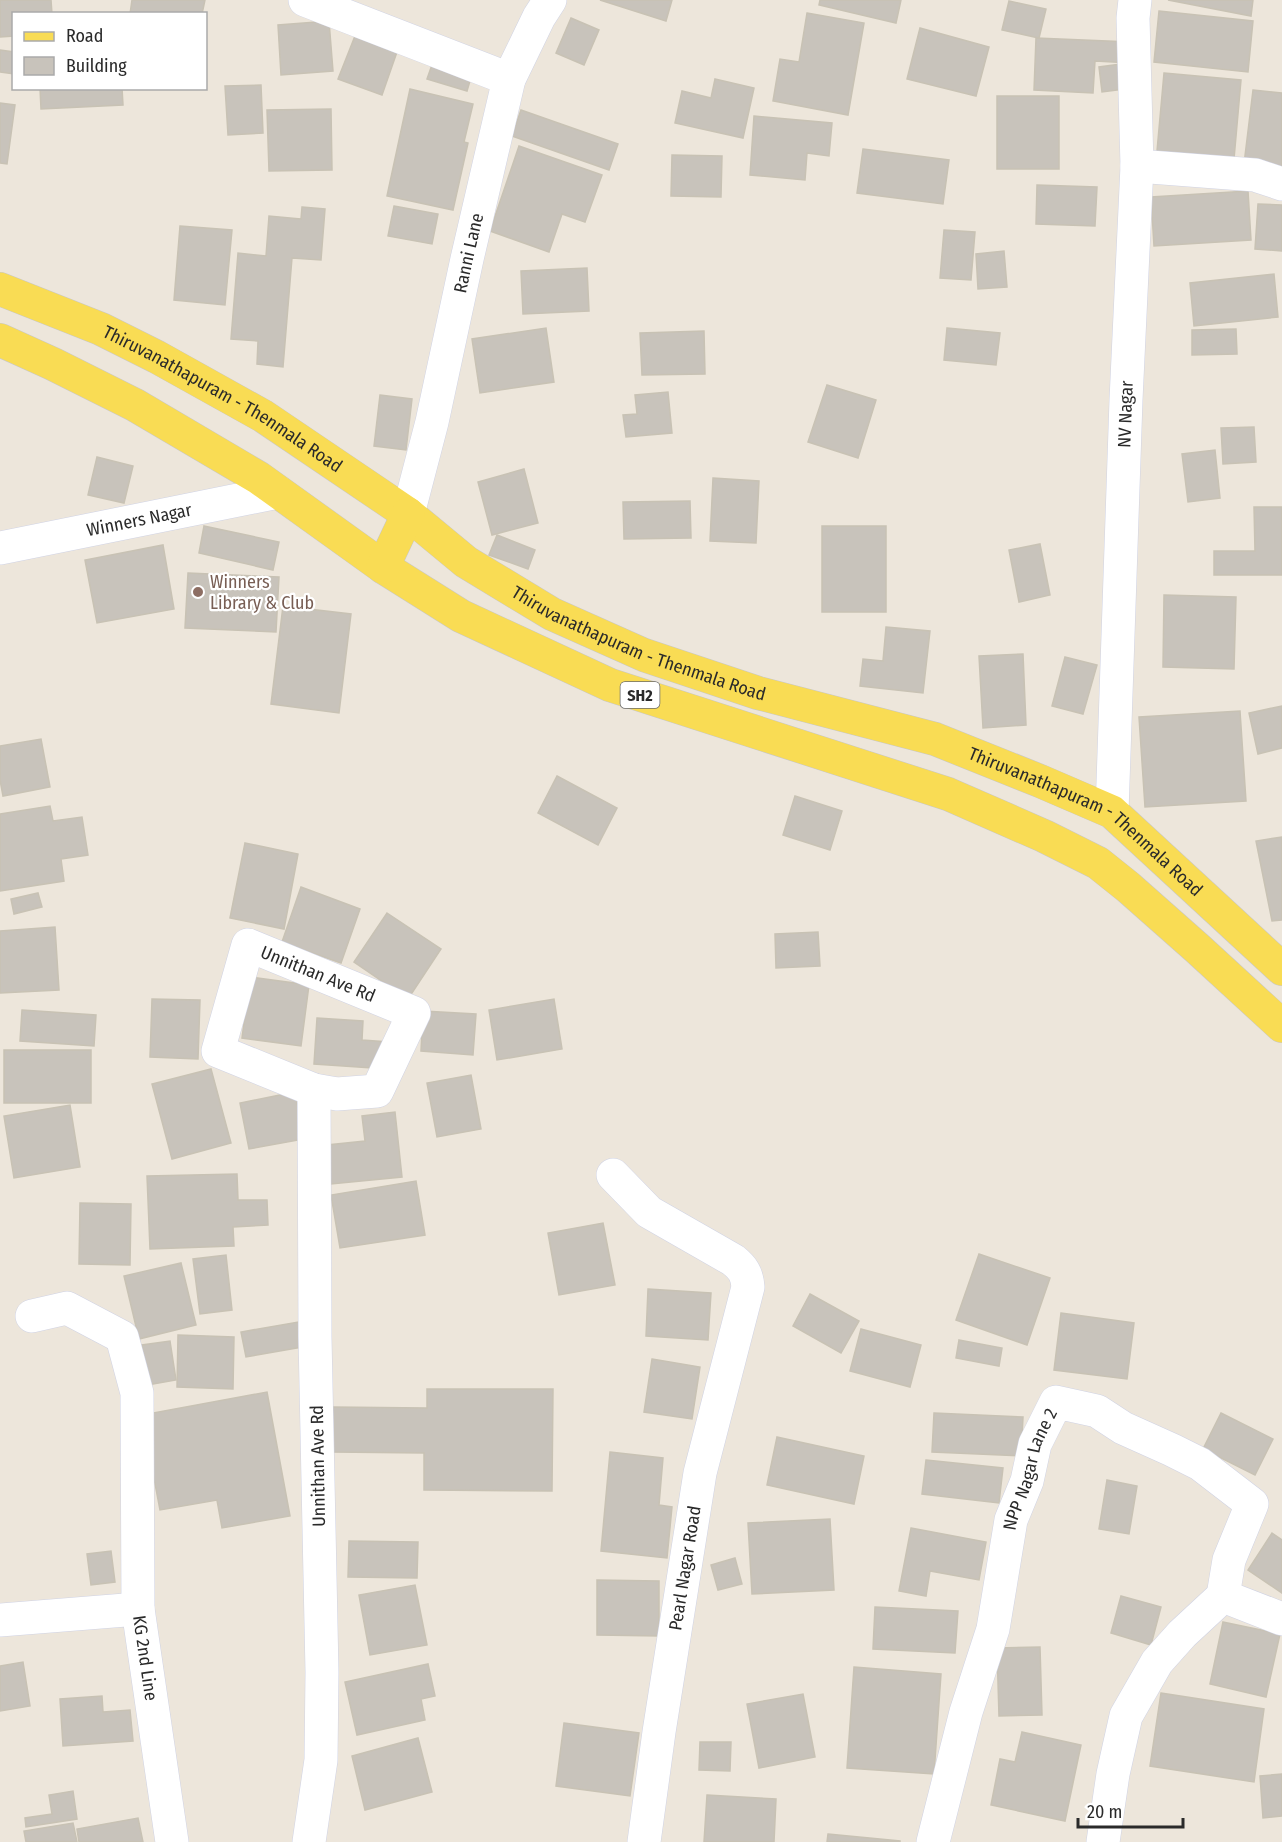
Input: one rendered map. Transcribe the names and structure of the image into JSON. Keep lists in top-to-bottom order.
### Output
{
  "streets": {
    "main road": ["Thiruvanathapuram - Thenmala Road", "SH2"],
    "street": [
      "Ranni Lane",
      "NV Nagar",
      "Winners Nagar",
      "Unnithan Ave Rd",
      "NPP Nagar Lane 2",
      "Pearl Nagar Road",
      "KG 2nd Line"
    ]
  },
  "crossings": [
    ["Ranni Lane", "Thiruvanathapuram - Thenmala Road"],
    ["Thiruvanathapuram - Thenmala Road", "NV Nagar"],
    ["Thiruvanathapuram - Thenmala Road", "Winners Nagar"]
  ],
  "places": ["Winners Library & Club"],
  "legend": ["Road", "Building"],
  "scale_bar": "20 m"
}
